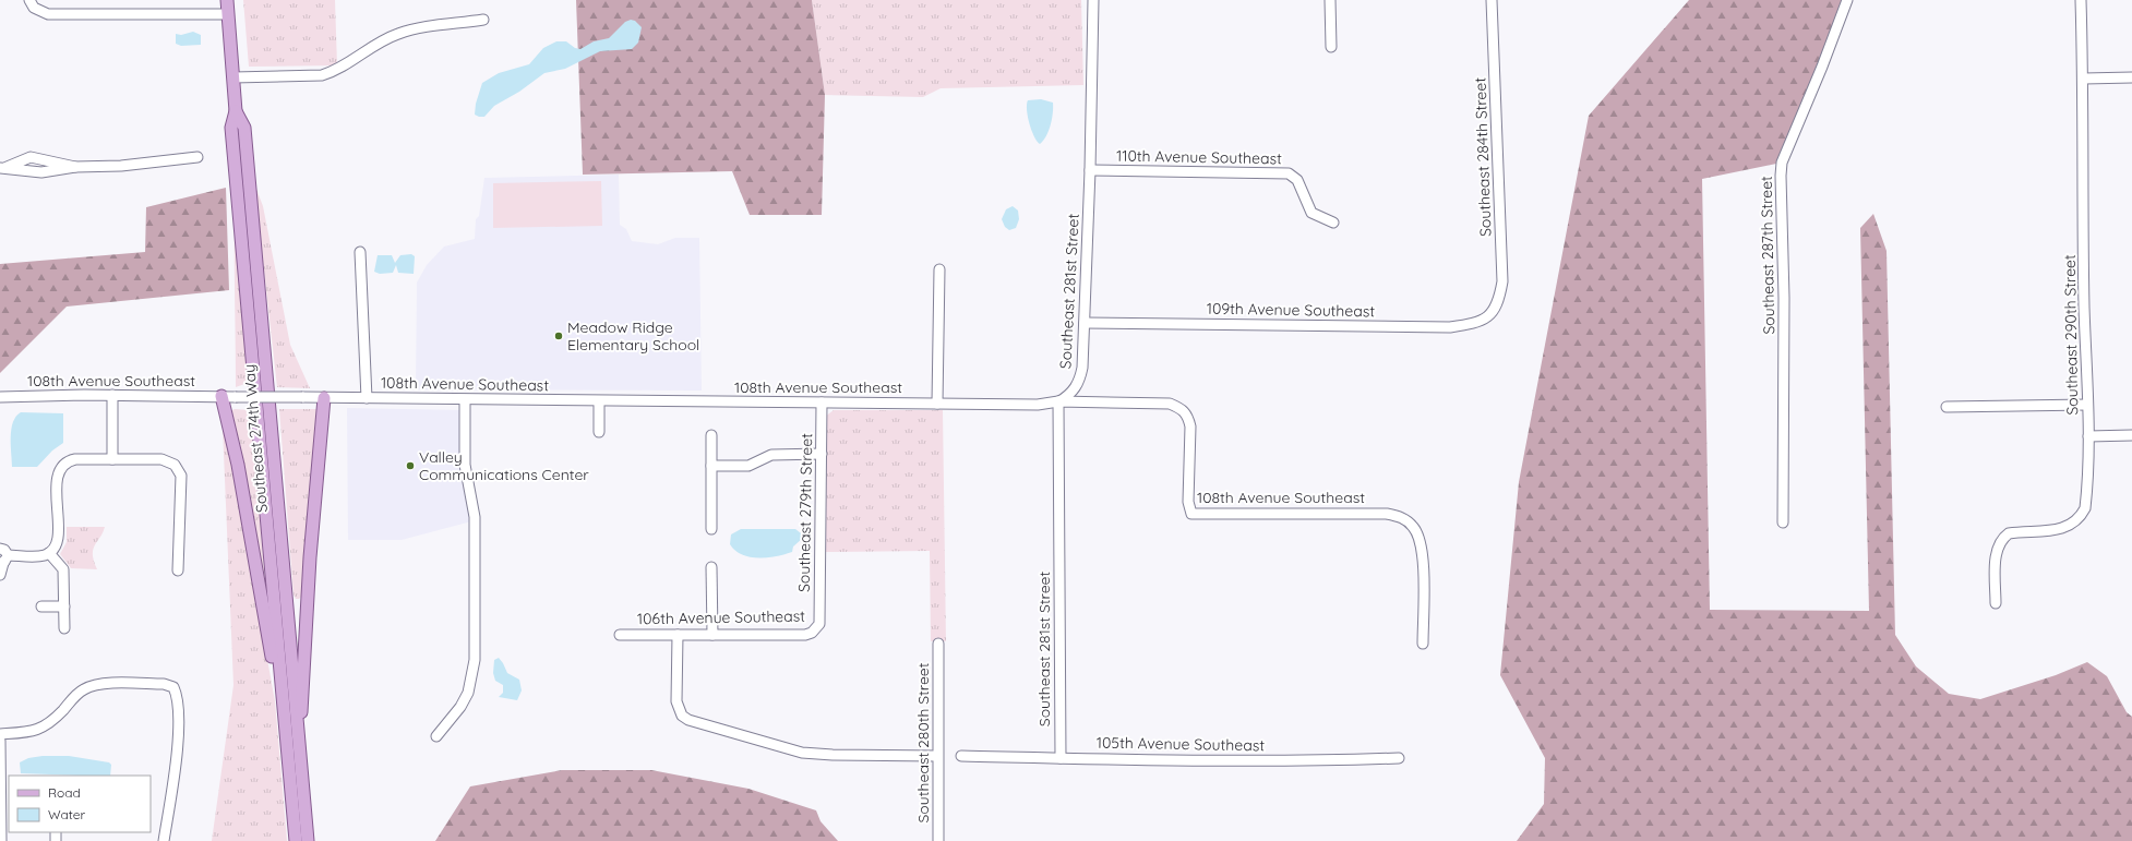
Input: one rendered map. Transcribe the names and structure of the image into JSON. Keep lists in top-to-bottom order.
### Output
{
  "streets": {
    "main road": ["Southeast 274th Way"],
    "street": [
      "110th Avenue Southeast",
      "Southeast 284th Street",
      "Southeast 287th Street",
      "Southeast 281st Street",
      "109th Avenue Southeast",
      "Southeast 290th Street",
      "108th Avenue Southeast",
      "Southeast 279th Street",
      "106th Avenue Southeast",
      "Southeast 280th Street",
      "105th Avenue Southeast"
    ]
  },
  "crossings": [
    ["110th Avenue Southeast", "Southeast 281st Street"],
    ["Southeast 284th Street", "109th Avenue Southeast"],
    ["Southeast 281st Street", "109th Avenue Southeast"],
    ["Southeast 281st Street", "108th Avenue Southeast"],
    ["Southeast 281st Street", "105th Avenue Southeast"],
    ["108th Avenue Southeast", "Southeast 279th Street"],
    ["Southeast 279th Street", "106th Avenue Southeast"]
  ],
  "places": ["Meadow Ridge Elementary School", "Valley Communications Center"],
  "legend": ["Road", "Water"]
}
